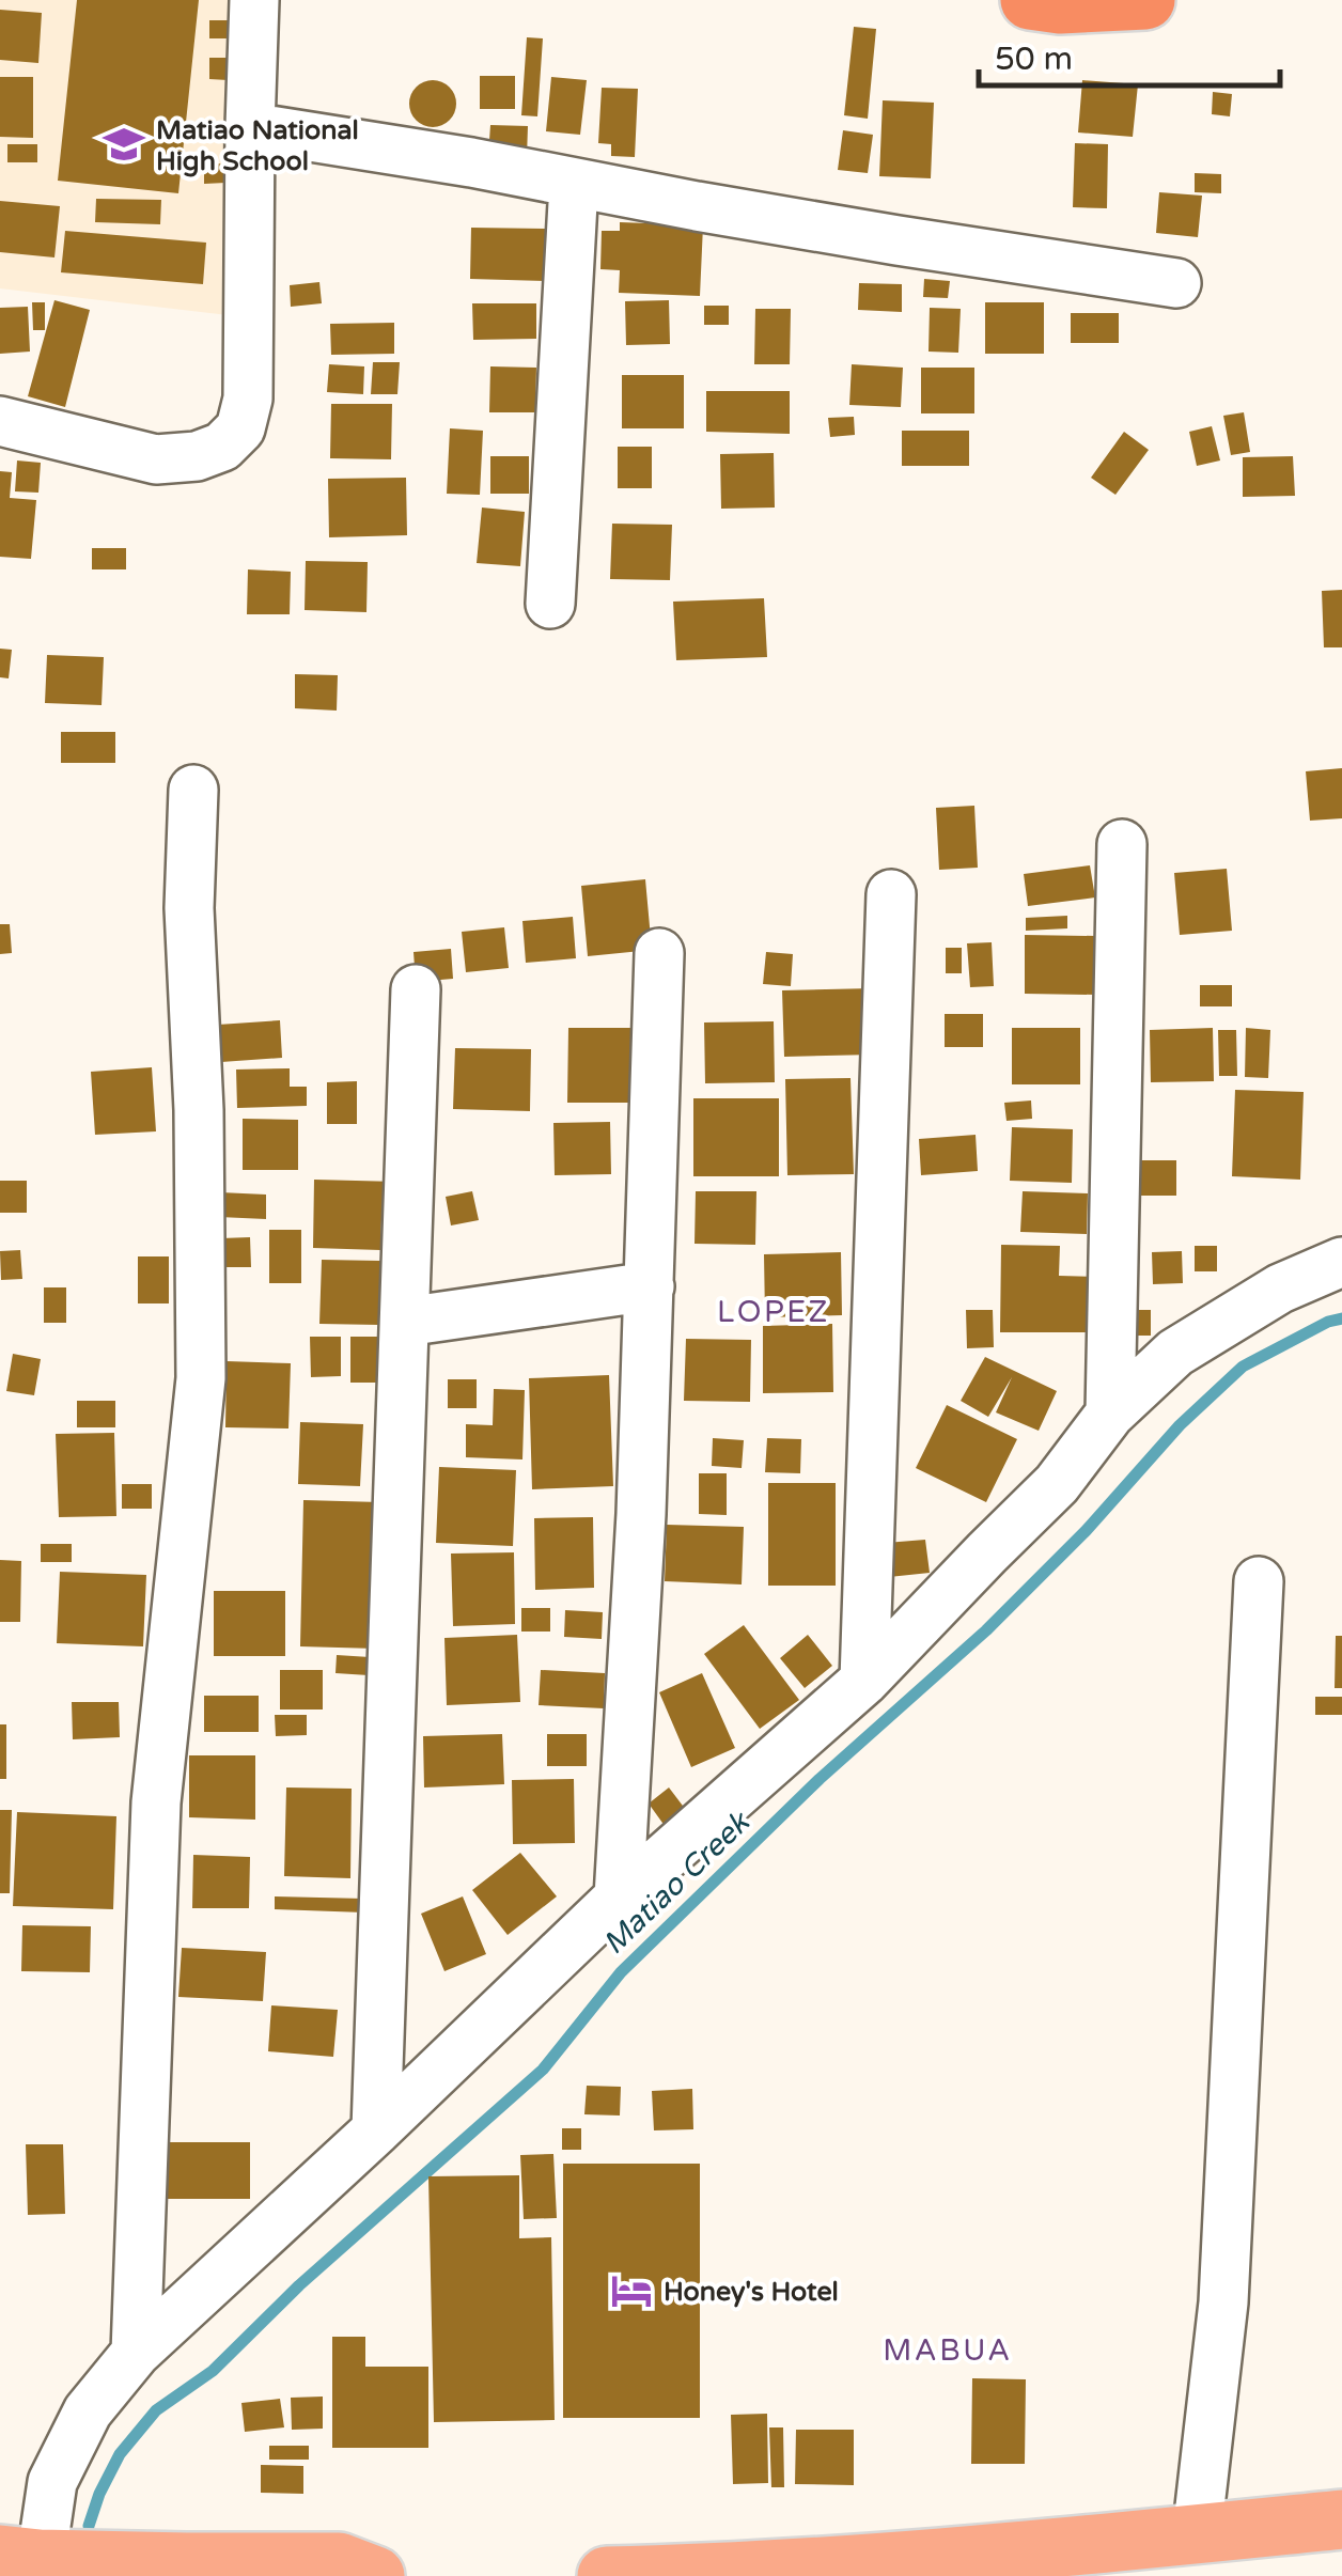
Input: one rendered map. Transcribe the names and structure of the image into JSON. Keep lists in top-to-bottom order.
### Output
{
  "districts": ["LOPEZ", "MABUA"],
  "water": ["Matiao Creek"],
  "places": {
    "school or university": ["Matiao National High School"],
    "hotel": ["Honey's Hotel"]
  },
  "scale_bar": "50 m"
}
